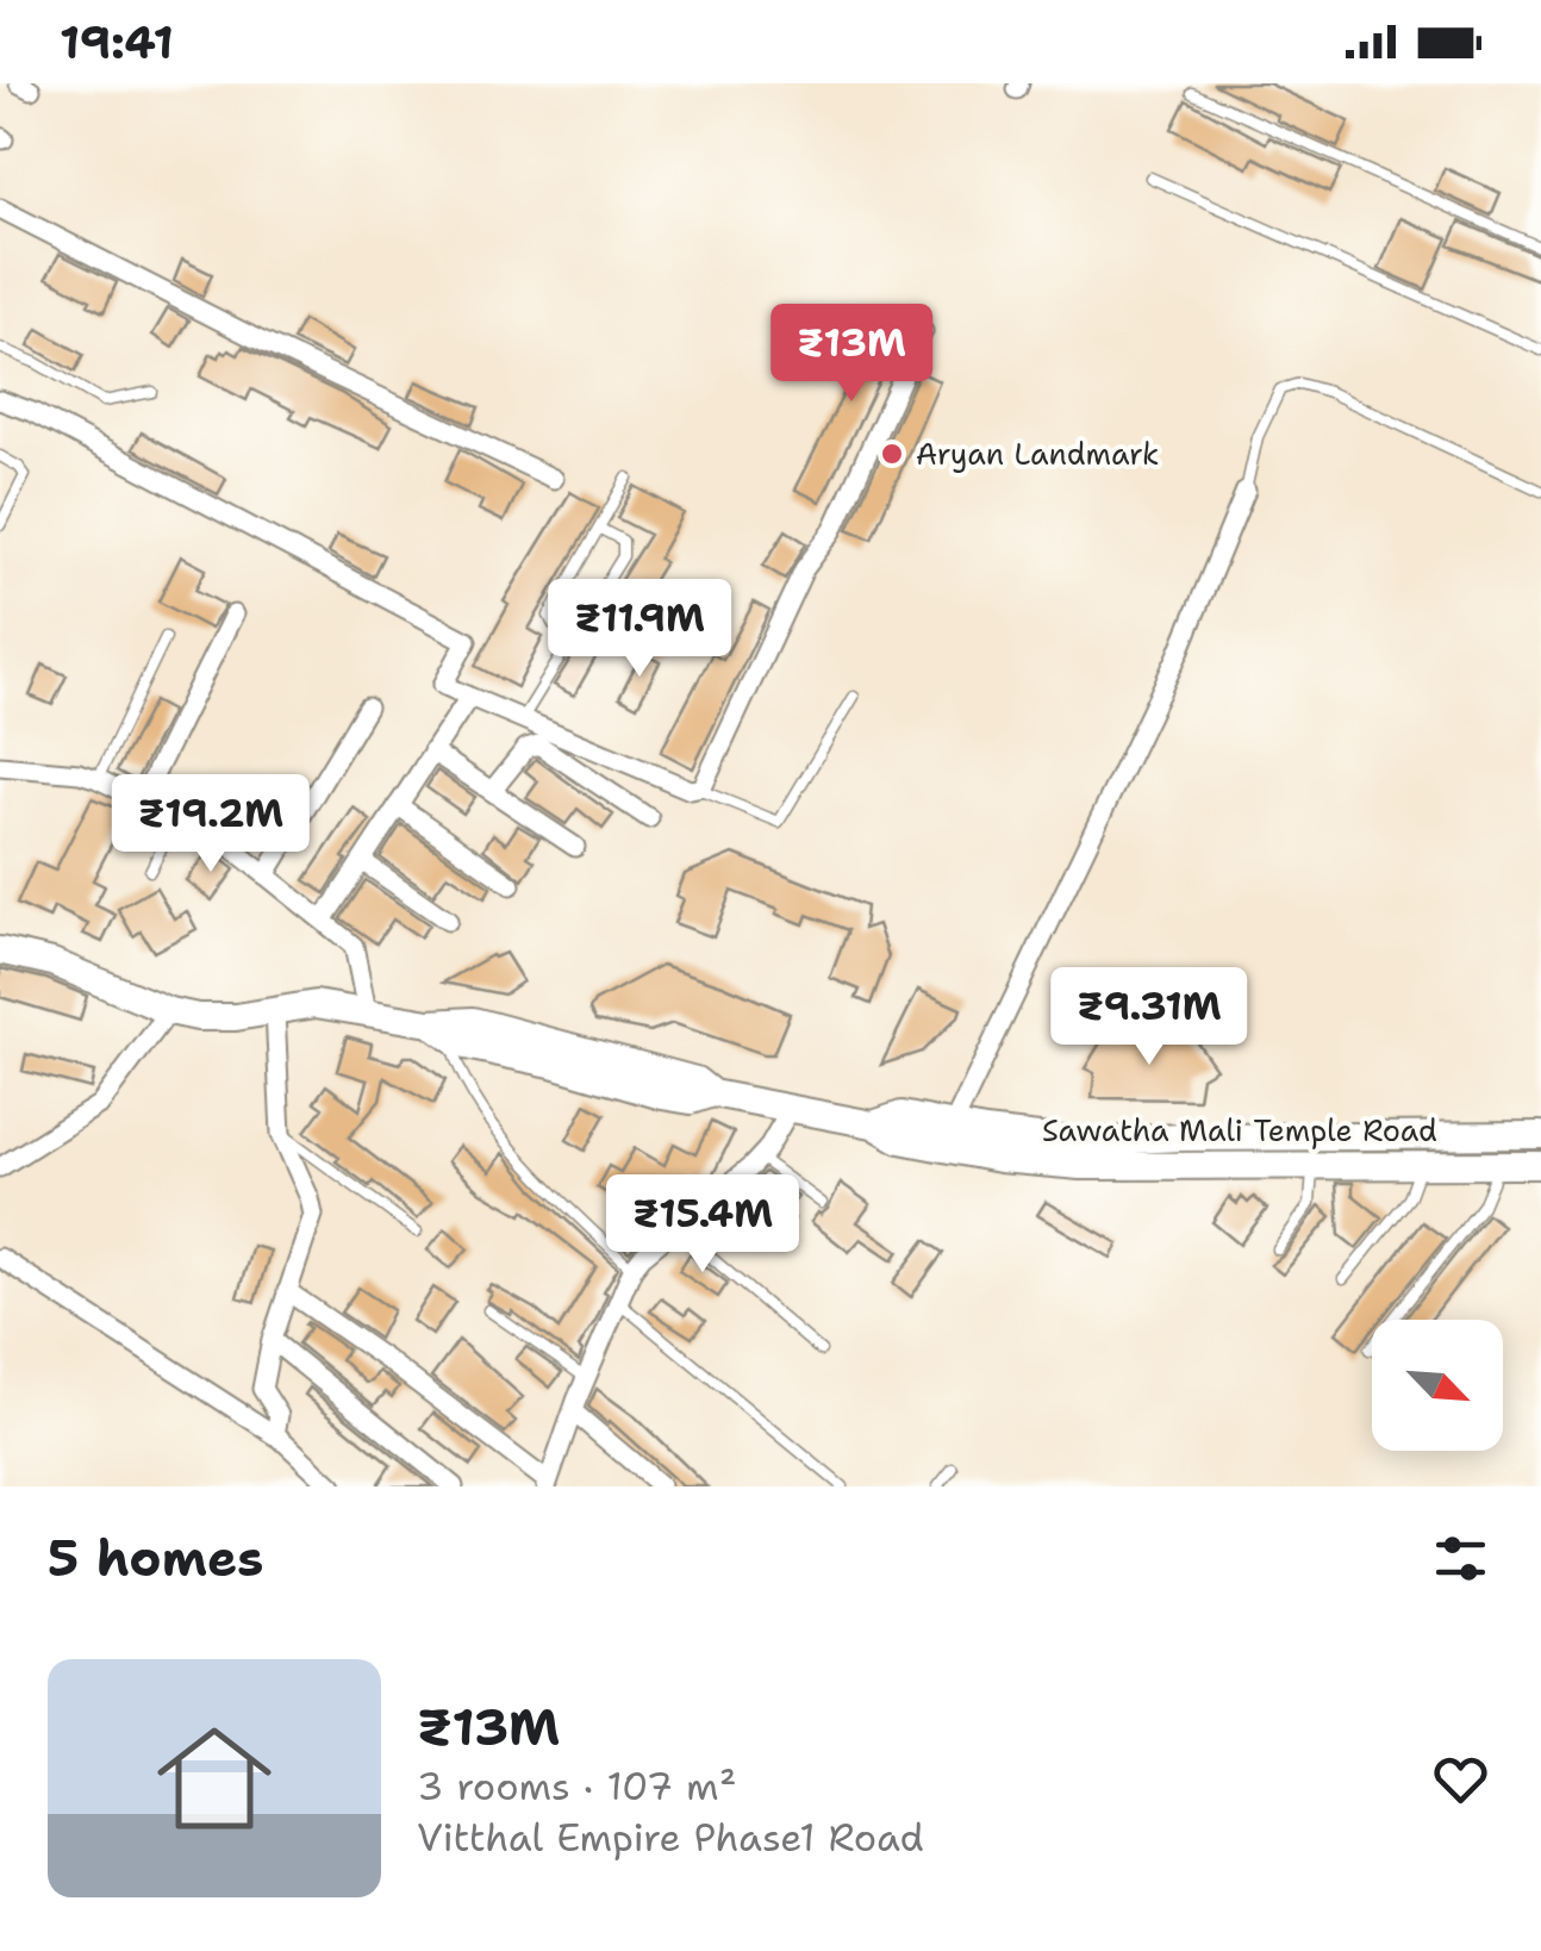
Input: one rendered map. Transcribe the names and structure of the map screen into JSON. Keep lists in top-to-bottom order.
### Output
{
  "streets": {
    "street": ["Sawatha Mali Temple Road"]
  },
  "places": ["Aryan Landmark"],
  "north": "bottom right",
  "page": {
    "status": "19:41",
    "price": [
      "₹13M",
      "₹11.9M",
      "₹19.2M",
      "₹9.31M",
      "₹15.4M"
    ],
    "heading": "5 homes",
    "list": [
      {
        "name": "₹13M",
        "note": "3 rooms · 107 m² · Vitthal Empire Phase1 Road"
      }
    ]
  }
}
